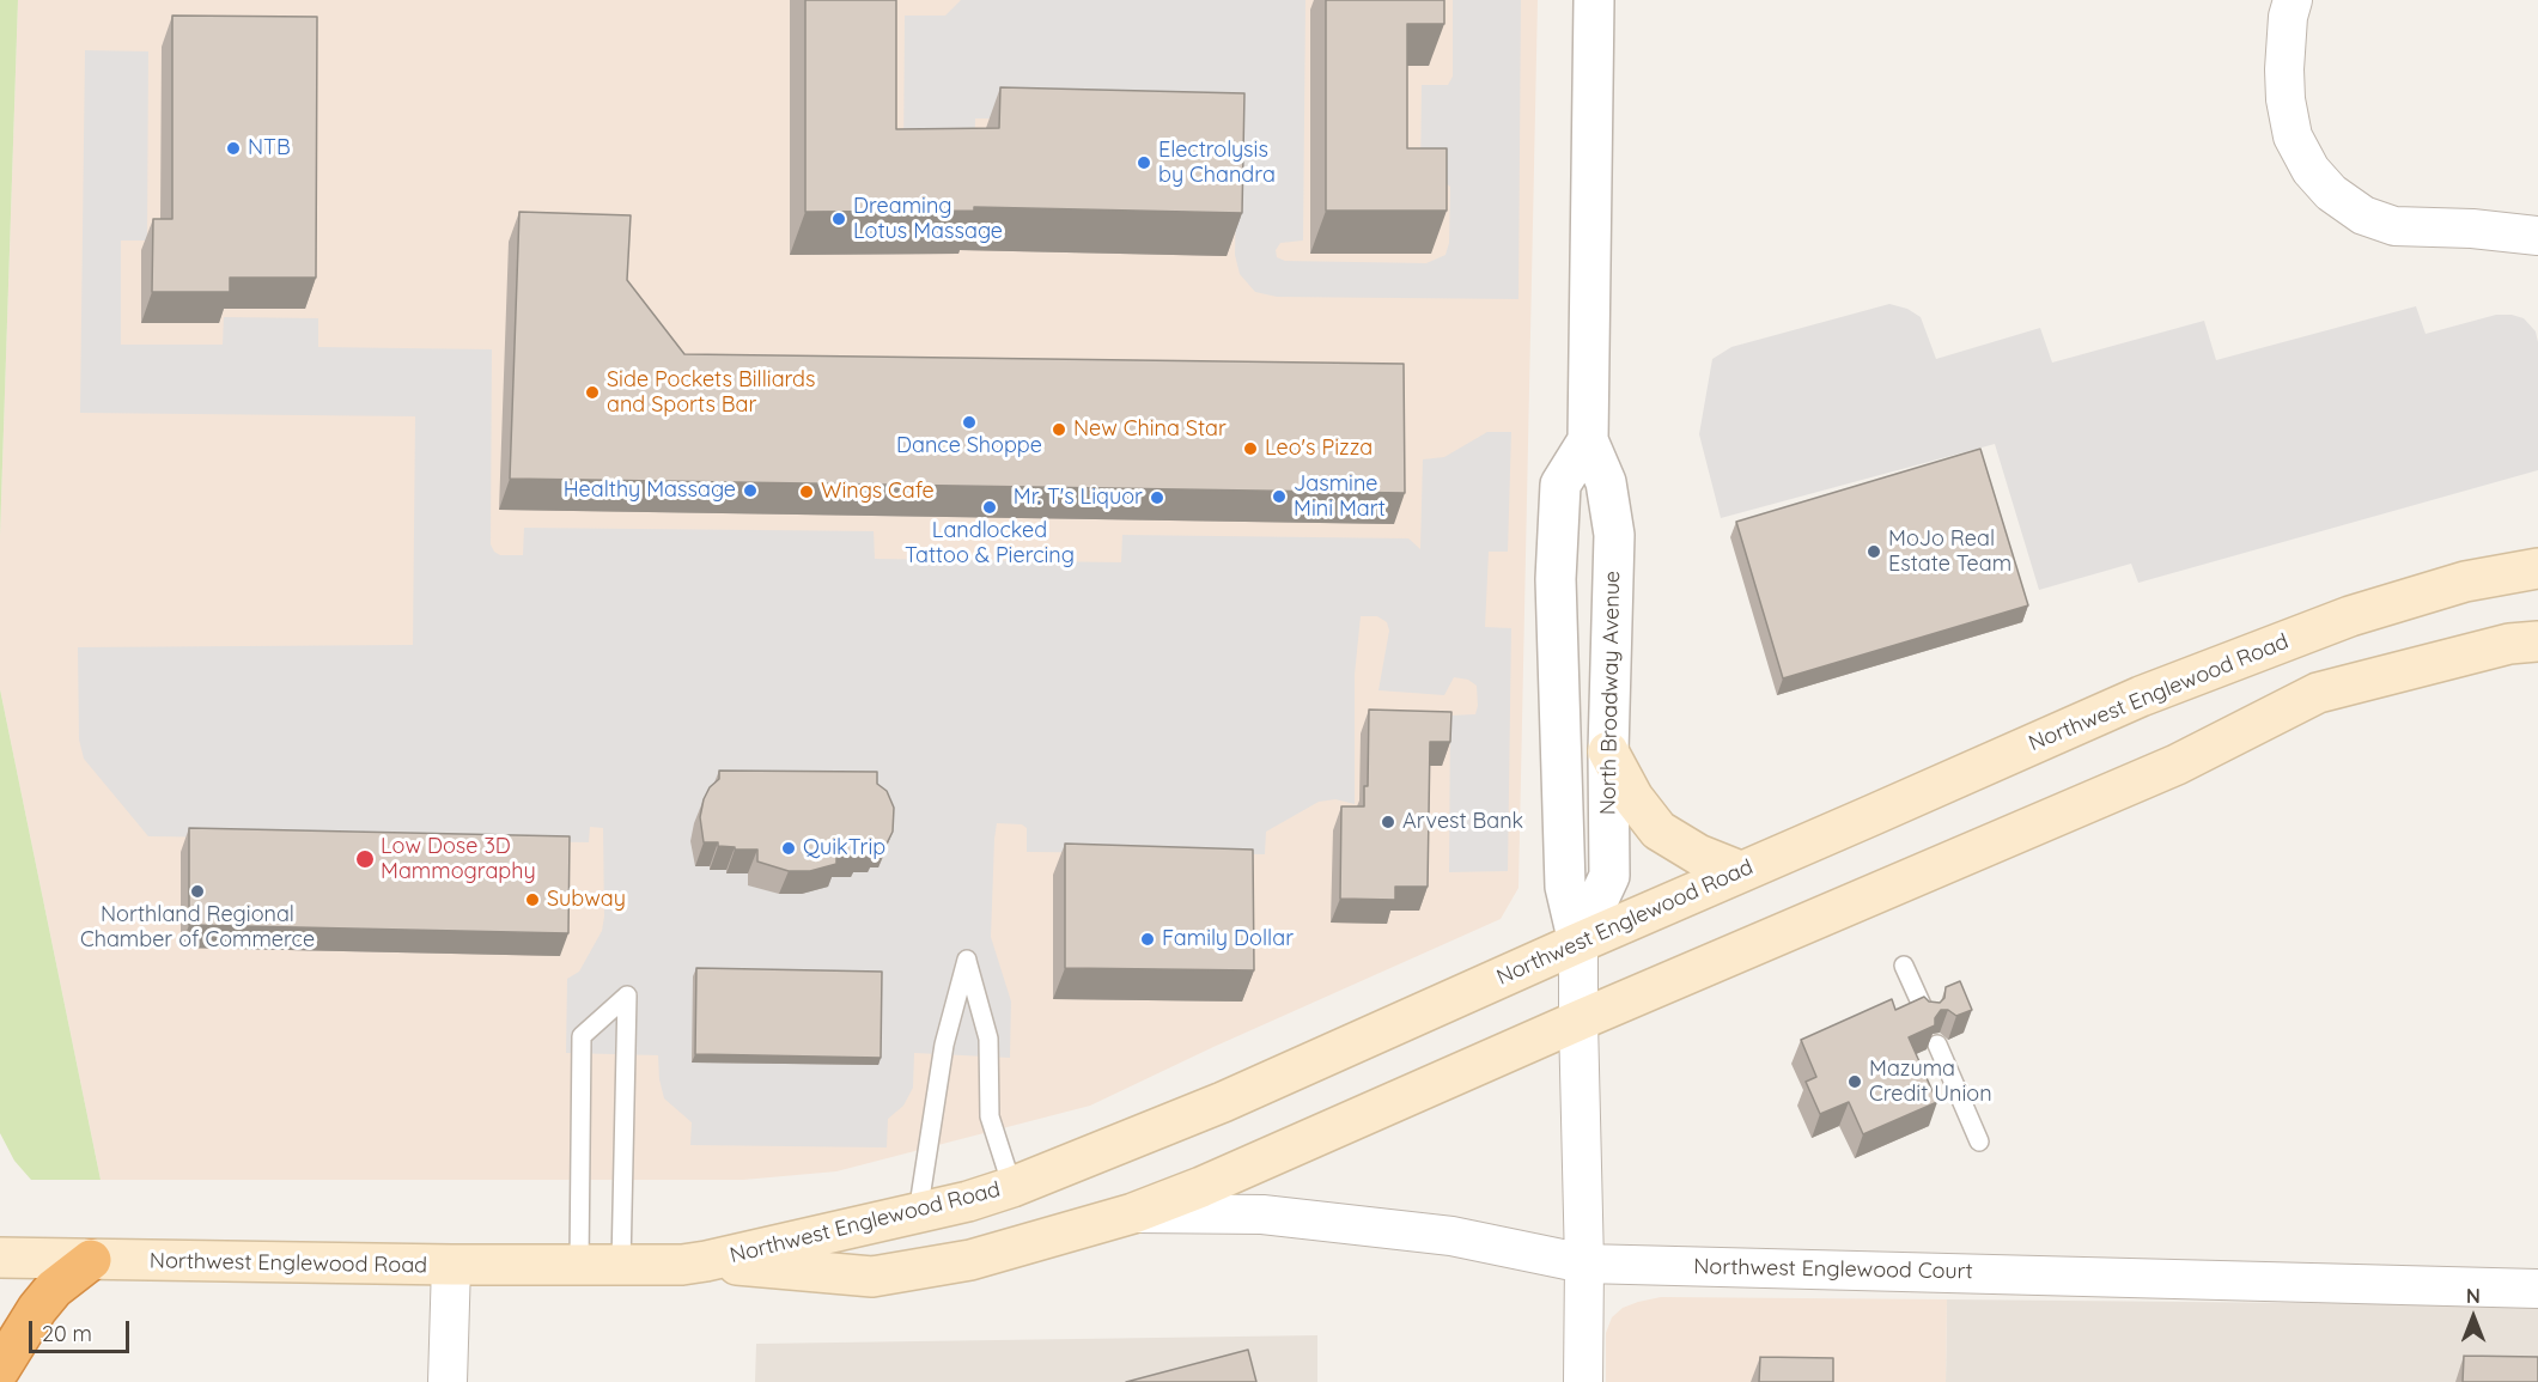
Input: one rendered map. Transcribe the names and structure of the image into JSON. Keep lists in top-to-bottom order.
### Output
{
  "streets": {
    "main road": ["Northwest Englewood Road"],
    "street": ["North Broadway Avenue", "Northwest Englewood Court"]
  },
  "crossings": [
    ["North Broadway Avenue", "Northwest Englewood Road"],
    ["North Broadway Avenue", "Northwest Englewood Court"],
    ["Northwest Englewood Road", "Northwest Englewood Court"]
  ],
  "places": [
    "NTB",
    "Electrolysis by Chandra",
    "Dreaming Lotus Massage",
    "Side Pockets Billiards and Sports Bar",
    "Dance Shoppe",
    "New China Star",
    "Leo's Pizza",
    "Healthy Massage",
    "Wings Cafe",
    "Jasmine Mini Mart",
    "Mr. T's Liquor",
    "Landlocked Tattoo & Piercing",
    "MoJo Real Estate Team",
    "Arvest Bank",
    "QuikTrip",
    "Low Dose 3D Mammography",
    "Northland Regional Chamber of Commerce",
    "Subway",
    "Family Dollar",
    "Mazuma Credit Union"
  ],
  "scale_bar": "20 m",
  "north": "top"
}
